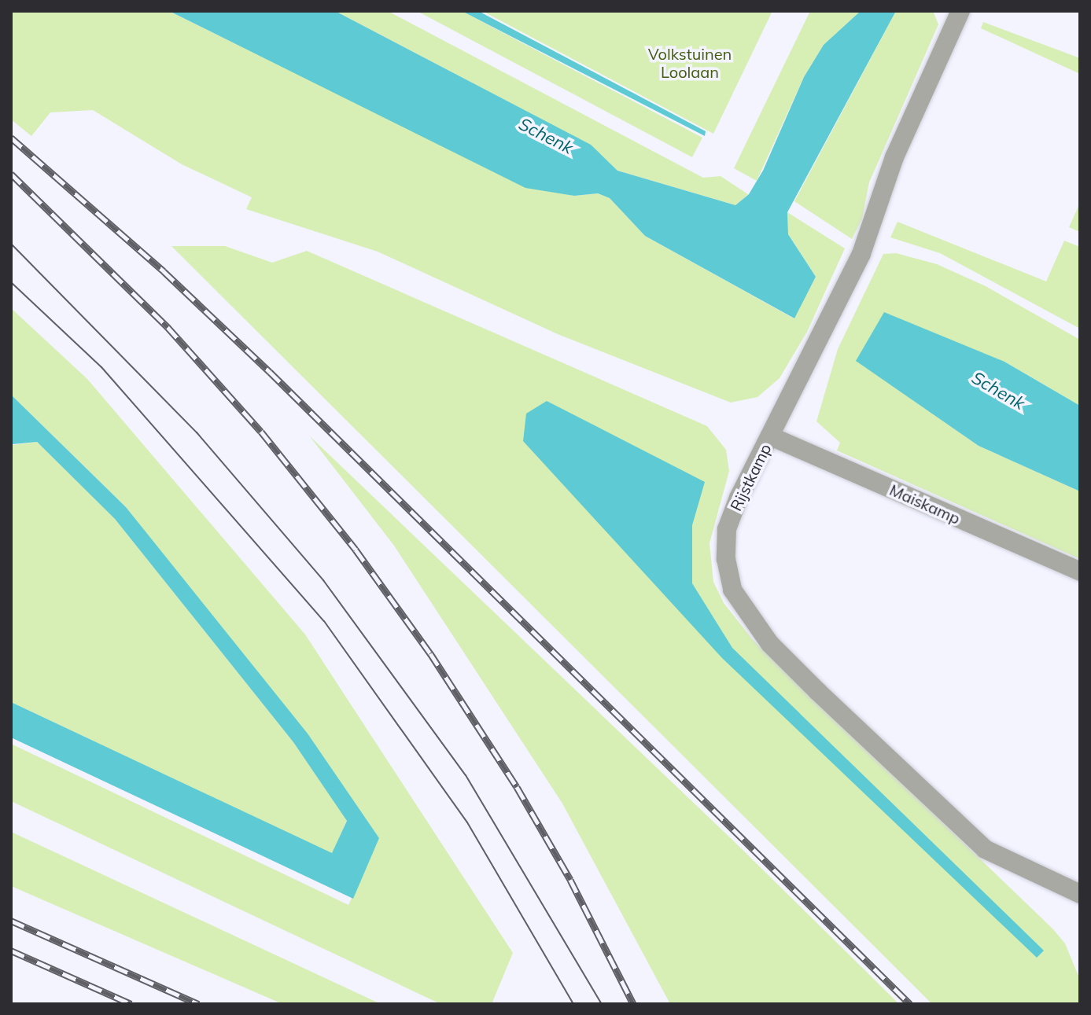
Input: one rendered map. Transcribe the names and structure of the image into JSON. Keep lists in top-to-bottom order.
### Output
{
  "streets": {
    "street": ["Rijstkamp", "Maiskamp"]
  },
  "crossings": [
    ["Rijstkamp", "Maiskamp"]
  ],
  "water": ["Schenk"],
  "parks": ["Volkstuinen Loolaan"]
}
